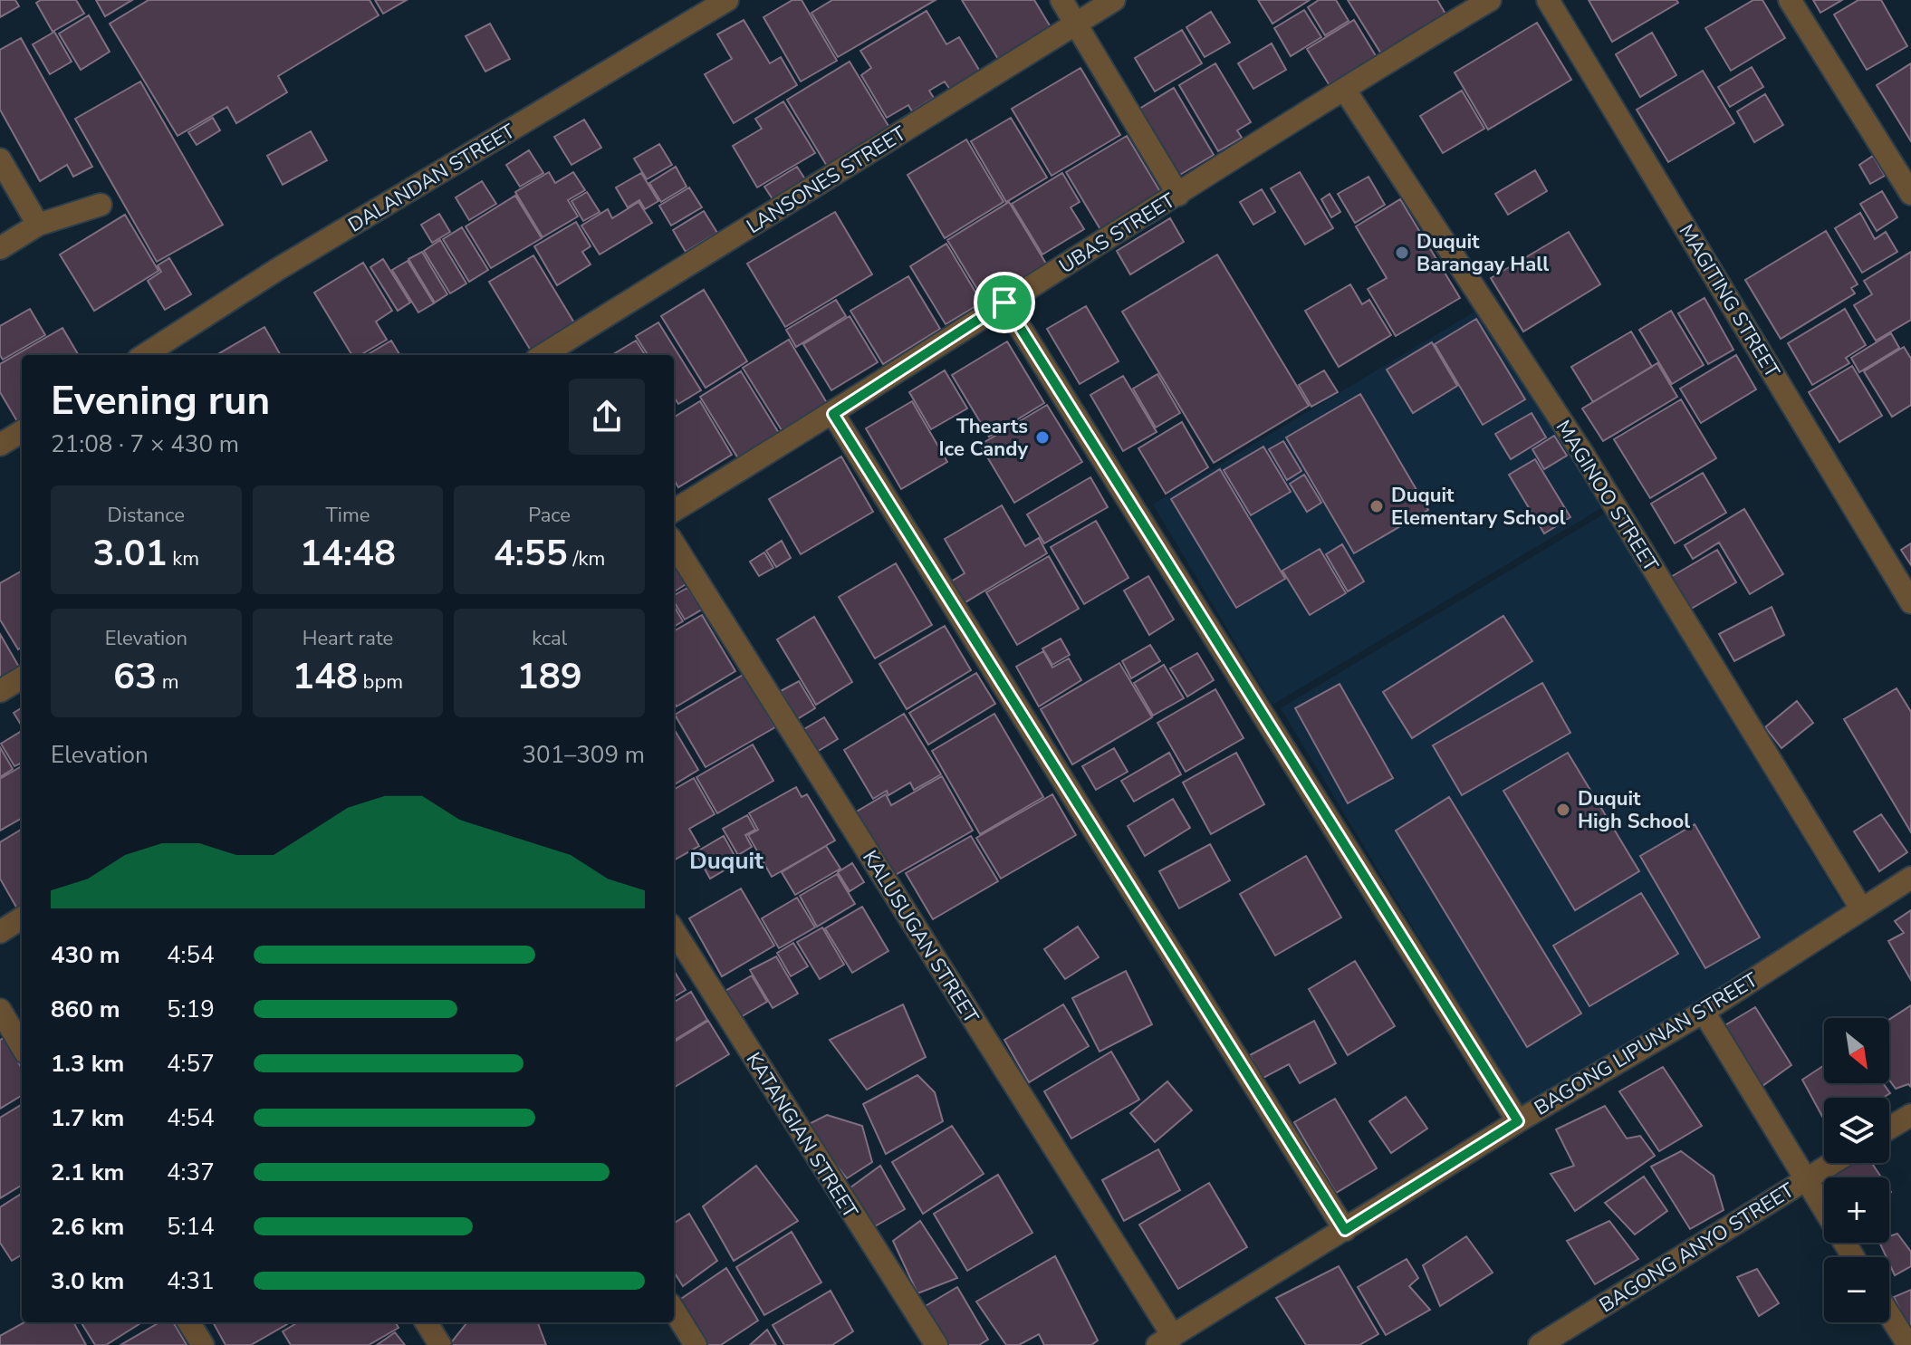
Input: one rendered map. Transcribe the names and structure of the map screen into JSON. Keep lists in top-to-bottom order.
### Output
{
  "streets": {
    "street": [
      "DALANDAN STREET",
      "LANSONES STREET",
      "UBAS STREET",
      "MAGITING STREET",
      "MAGINOO STREET",
      "KALUSUGAN STREET",
      "BAGONG LIPUNAN STREET",
      "KATANGIAN STREET",
      "BAGONG ANYO STREET"
    ]
  },
  "crossings": [
    ["UBAS STREET", "MAGINOO STREET"],
    ["MAGINOO STREET", "BAGONG LIPUNAN STREET"],
    ["KALUSUGAN STREET", "BAGONG LIPUNAN STREET"]
  ],
  "districts": ["Duquit"],
  "places": [
    "Duquit Barangay Hall",
    "Thearts Ice Candy",
    "Duquit Elementary School",
    "Duquit High School"
  ],
  "north": "bottom right",
  "page": {
    "heading": ["Evening run", "21:08 · 7 × 430 m"],
    "stats": [
      ["Distance", "3.01 km"],
      ["Time", "14:48"],
      ["Pace", "4:55 /km"],
      ["Elevation", "63 m"],
      ["Heart rate", "148 bpm"],
      ["kcal", "189"]
    ],
    "chart": ["Elevation", "301–309 m"],
    "list": [
      {
        "name": "430 m",
        "note": "4:54"
      },
      {
        "name": "860 m",
        "note": "5:19"
      },
      {
        "name": "1.3 km",
        "note": "4:57"
      },
      {
        "name": "1.7 km",
        "note": "4:54"
      },
      {
        "name": "2.1 km",
        "note": "4:37"
      },
      {
        "name": "2.6 km",
        "note": "5:14"
      },
      {
        "name": "3.0 km",
        "note": "4:31"
      }
    ],
    "map_buttons": ["+", "−"]
  }
}
